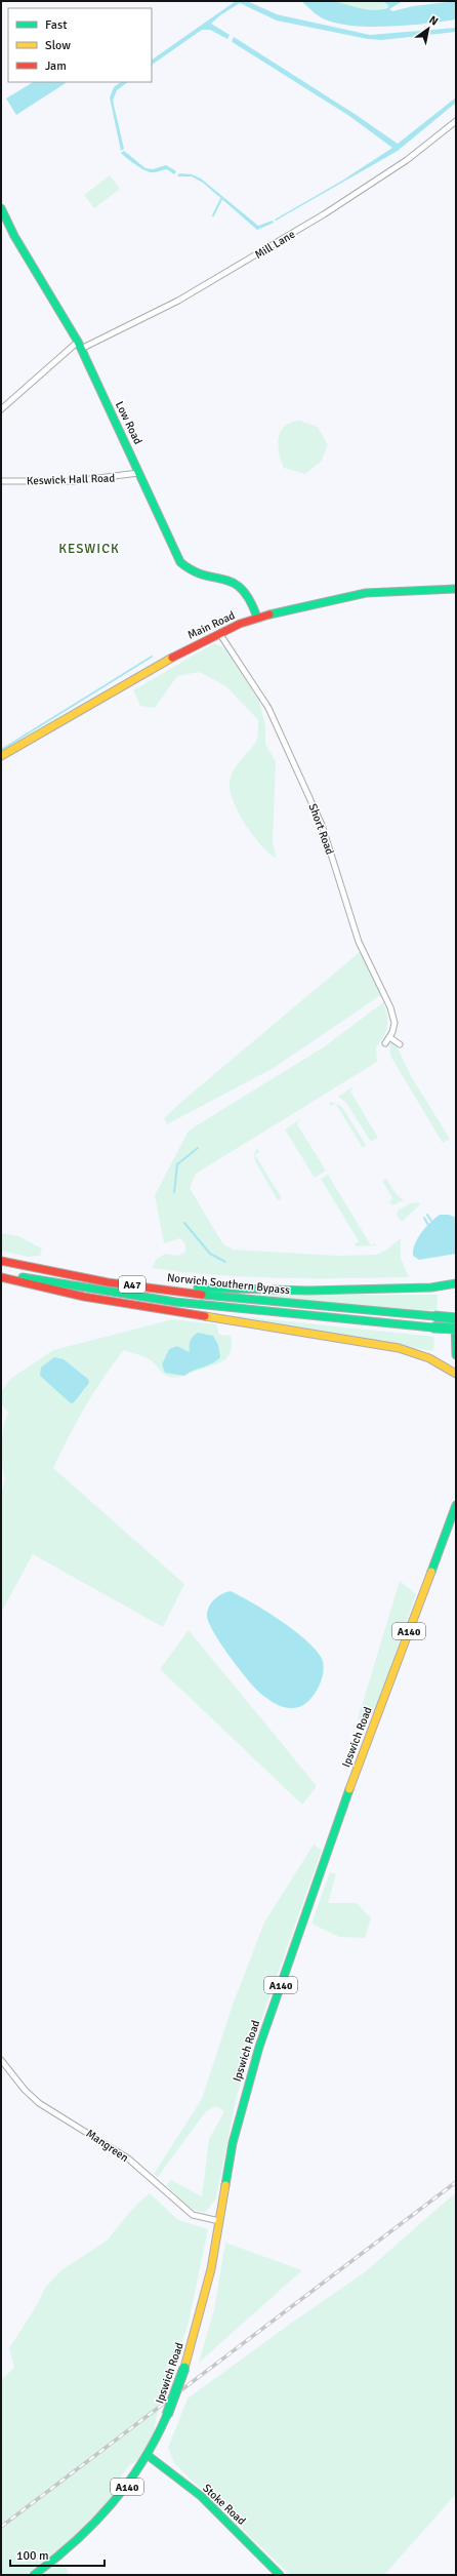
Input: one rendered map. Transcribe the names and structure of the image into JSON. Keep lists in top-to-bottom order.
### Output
{
  "streets": {
    "main road": [
      "Low Road",
      "Main Road",
      "Norwich Southern Bypass",
      "A47",
      "A140",
      "Ipswich Road",
      "Stoke Road"
    ],
    "street": [
      "Mill Lane",
      "Keswick Hall Road",
      "Short Road",
      "Mangreen"
    ]
  },
  "crossings": [
    ["Mill Lane", "Low Road"],
    ["Low Road", "Keswick Hall Road"],
    ["Low Road", "Main Road"],
    ["Main Road", "Short Road"],
    ["Norwich Southern Bypass", "A47"],
    ["Ipswich Road", "Mangreen"],
    ["Ipswich Road", "Stoke Road"]
  ],
  "districts": ["KESWICK"],
  "legend": ["Fast", "Slow", "Jam"],
  "scale_bar": "100 m",
  "north": "top right"
}
